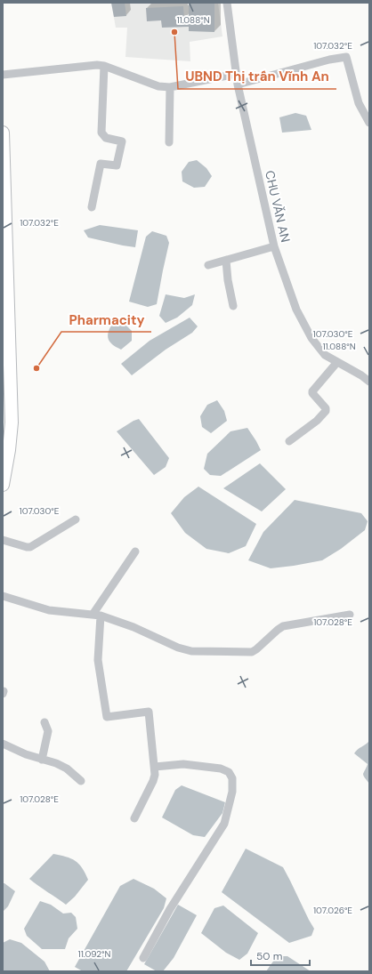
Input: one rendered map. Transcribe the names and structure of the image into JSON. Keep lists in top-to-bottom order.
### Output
{
  "streets": {
    "street": ["CHU VĂN AN"]
  },
  "places": ["UBND Thị trấn Vĩnh An", "Pharmacity"],
  "scale_bar": "50 m",
  "coordinates": [
    "11.088°N",
    "107.032°E",
    "107.030°E",
    "107.028°E",
    "107.026°E",
    "11.092°N"
  ]
}
